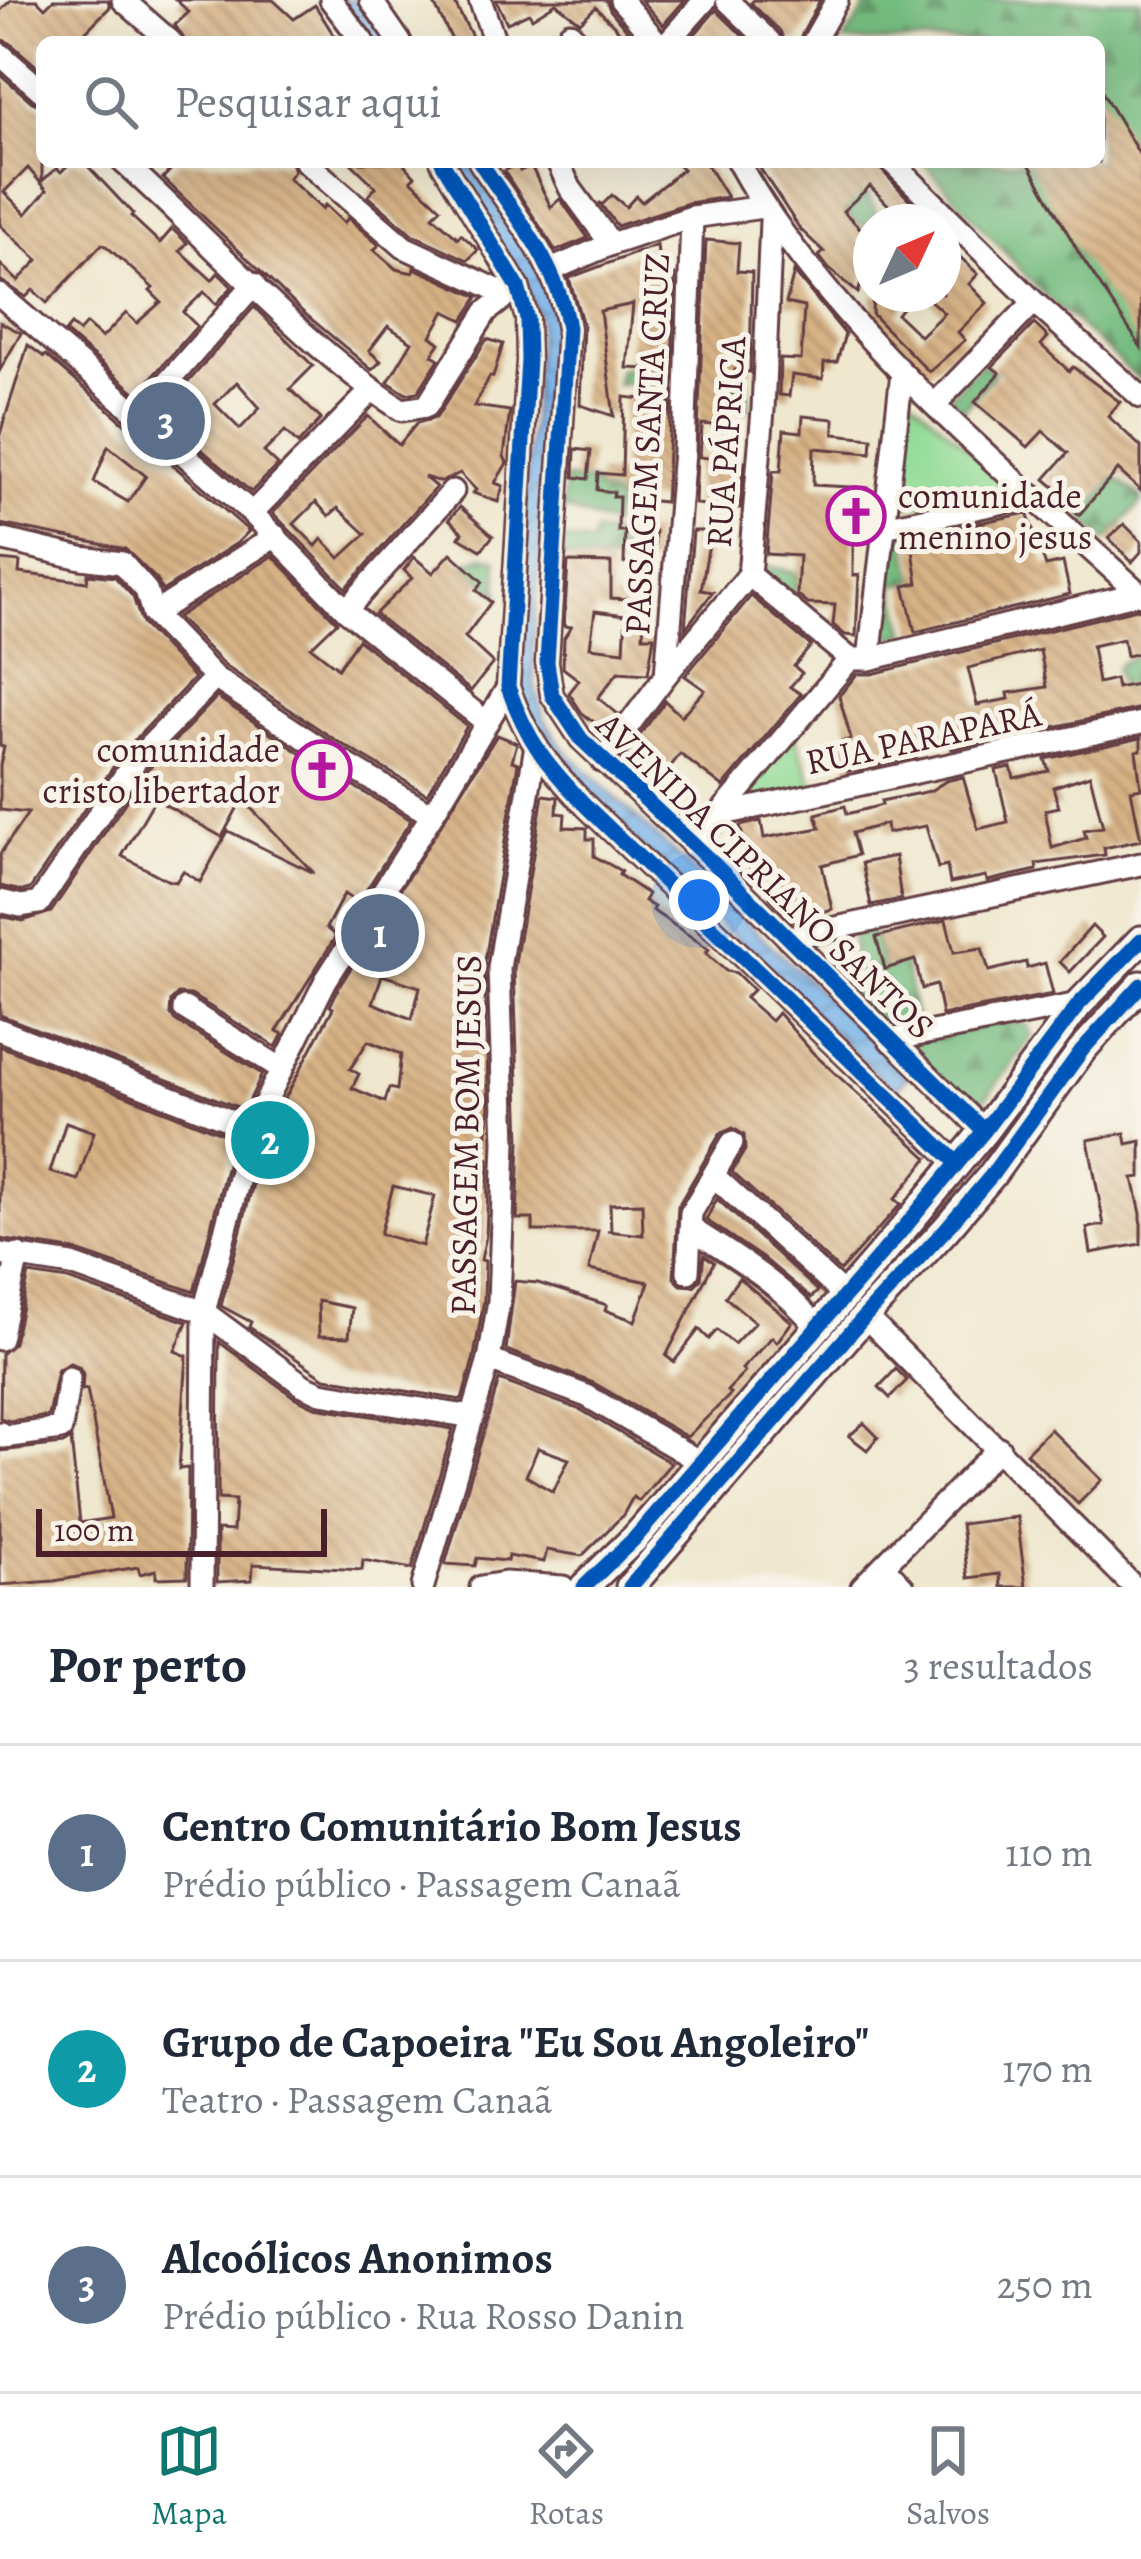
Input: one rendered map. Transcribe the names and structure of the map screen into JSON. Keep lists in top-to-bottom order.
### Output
{
  "streets": {
    "street": [
      "RUA PÁPRICA",
      "PASSAGEM SANTA CRUZ",
      "RUA PARAPARÁ",
      "AVENIDA CIPRIANO SANTOS",
      "PASSAGEM BOM JESUS"
    ]
  },
  "crossings": [
    ["RUA PÁPRICA", "PASSAGEM SANTA CRUZ"],
    ["RUA PÁPRICA", "AVENIDA CIPRIANO SANTOS"],
    ["AVENIDA CIPRIANO SANTOS", "PASSAGEM BOM JESUS"]
  ],
  "places": {
    "church": ["comunidade menino jesus", "comunidade cristo libertador"]
  },
  "scale_bar": "100 m",
  "north": "top right",
  "page": {
    "search": "Pesquisar aqui",
    "pins": ["3", "1", "2"],
    "scale": "100 m",
    "heading": ["Por perto", "3 resultados"],
    "list": [
      {
        "mark": "1",
        "name": "Centro Comunitário Bom Jesus",
        "note": "Prédio público · Passagem Canaã",
        "value": "110 m"
      },
      {
        "mark": "2",
        "name": "Grupo de Capoeira \"Eu Sou Angoleiro\"",
        "note": "Teatro · Passagem Canaã",
        "value": "170 m"
      },
      {
        "mark": "3",
        "name": "Alcoólicos Anonimos",
        "note": "Prédio público · Rua Rosso Danin",
        "value": "250 m"
      }
    ],
    "nav": ["Mapa", "Rotas", "Salvos"]
  }
}
